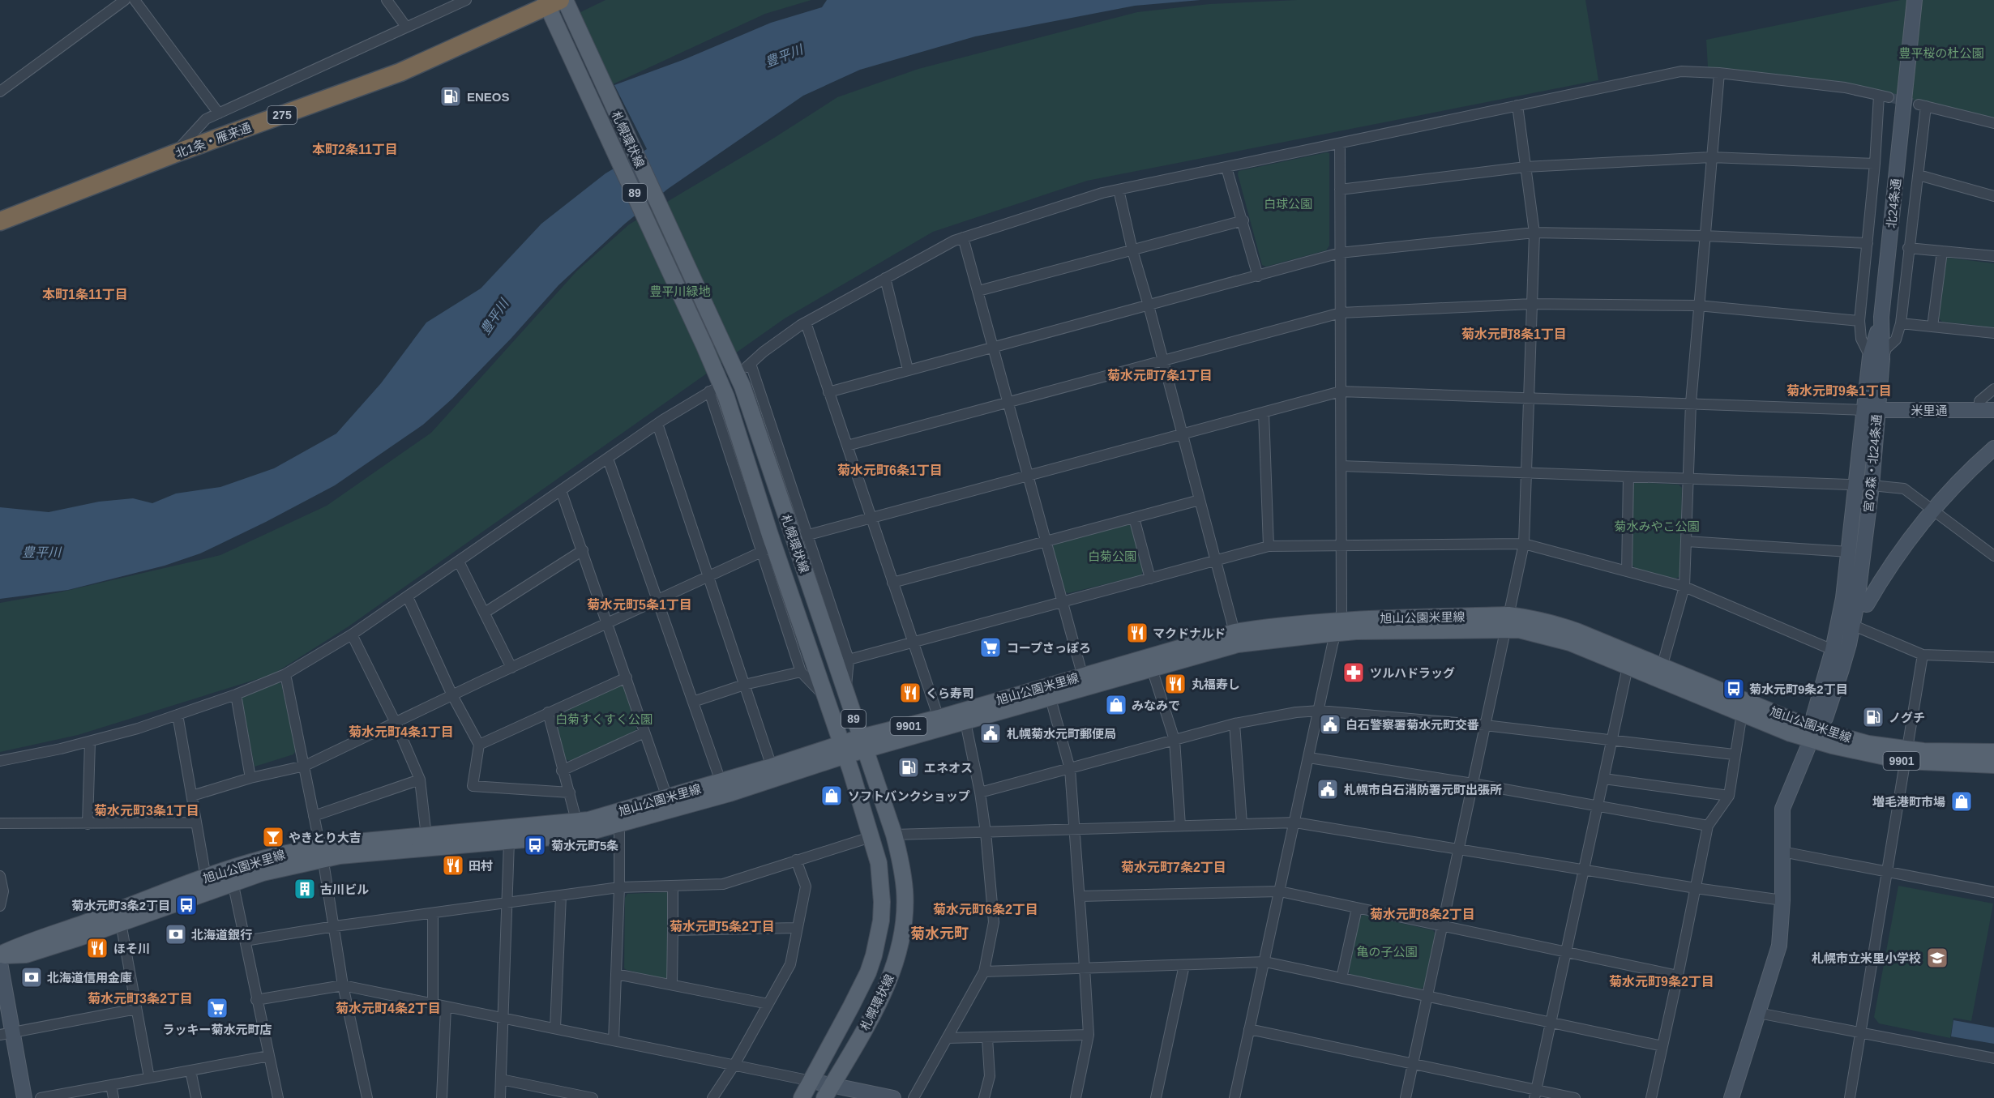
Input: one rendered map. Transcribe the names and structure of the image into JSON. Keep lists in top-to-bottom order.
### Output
{
  "streets": {
    "highway": ["275", "北1条・雁来通"],
    "main road": [
      "札幌環状線",
      "89",
      "旭山公園米里線",
      "9901"
    ],
    "street": ["北24条通", "米里通", "宮の森・北24条通"]
  },
  "crossings": [
    ["札幌環状線", "北1条・雁来通"],
    ["札幌環状線", "旭山公園米里線"],
    ["北24条通", "宮の森・北24条通"],
    ["米里通", "宮の森・北24条通"],
    ["宮の森・北24条通", "旭山公園米里線"]
  ],
  "districts": [
    "本町2条11丁目",
    "本町1条11丁目",
    "菊水元町8条1丁目",
    "菊水元町7条1丁目",
    "菊水元町9条1丁目",
    "菊水元町6条1丁目",
    "菊水元町5条1丁目",
    "菊水元町4条1丁目",
    "菊水元町3条1丁目",
    "菊水元町7条2丁目",
    "菊水元町6条2丁目",
    "菊水元町8条2丁目",
    "菊水元町5条2丁目",
    "菊水元町",
    "菊水元町9条2丁目",
    "菊水元町3条2丁目",
    "菊水元町4条2丁目"
  ],
  "water": ["豊平川"],
  "parks": [
    "豊平桜の杜公園",
    "白球公園",
    "豊平川緑地",
    "菊水みやこ公園",
    "白菊公園",
    "白菊すくすく公園",
    "亀の子公園"
  ],
  "places": {
    "fuel station": ["ENEOS", "ノグチ", "エネオス"],
    "restaurant": [
      "マクドナルド",
      "丸福寿し",
      "くら寿司",
      "田村",
      "ほそ川"
    ],
    "supermarket": ["コープさっぽろ", "ラッキー菊水元町店"],
    "pharmacy": ["ツルハドラッグ"],
    "bus stop": ["菊水元町9条2丁目", "菊水元町5条", "菊水元町3条2丁目"],
    "shop": ["みなみで", "ソフトバンクショップ", "増毛港町市場"],
    "public building": ["白石警察署菊水元町交番", "札幌菊水元町郵便局", "札幌市白石消防署元町出張所"],
    "bar": ["やきとり大吉"],
    "building": ["古川ビル"],
    "bank": ["北海道銀行", "北海道信用金庫"],
    "school or university": ["札幌市立米里小学校"]
  }
}
